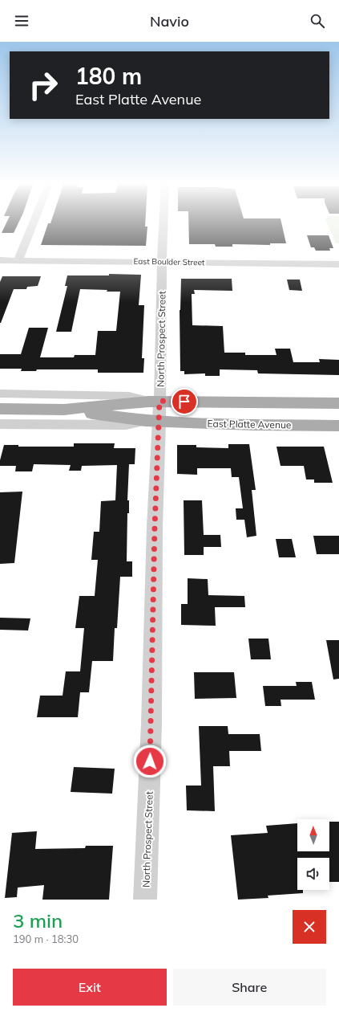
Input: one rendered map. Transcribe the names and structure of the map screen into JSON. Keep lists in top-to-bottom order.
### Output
{
  "streets": {
    "main road": ["East Platte Avenue"],
    "street": ["East Boulder Street", "North Prospect Street"]
  },
  "crossings": [
    ["East Boulder Street", "North Prospect Street"],
    ["North Prospect Street", "East Platte Avenue"]
  ],
  "north": "top",
  "page": {
    "header": "Navio",
    "turn": ["180 m", "East Platte Avenue"],
    "heading": ["3 min", "190 m · 18:30"],
    "buttons": ["Exit", "Share"]
  }
}
